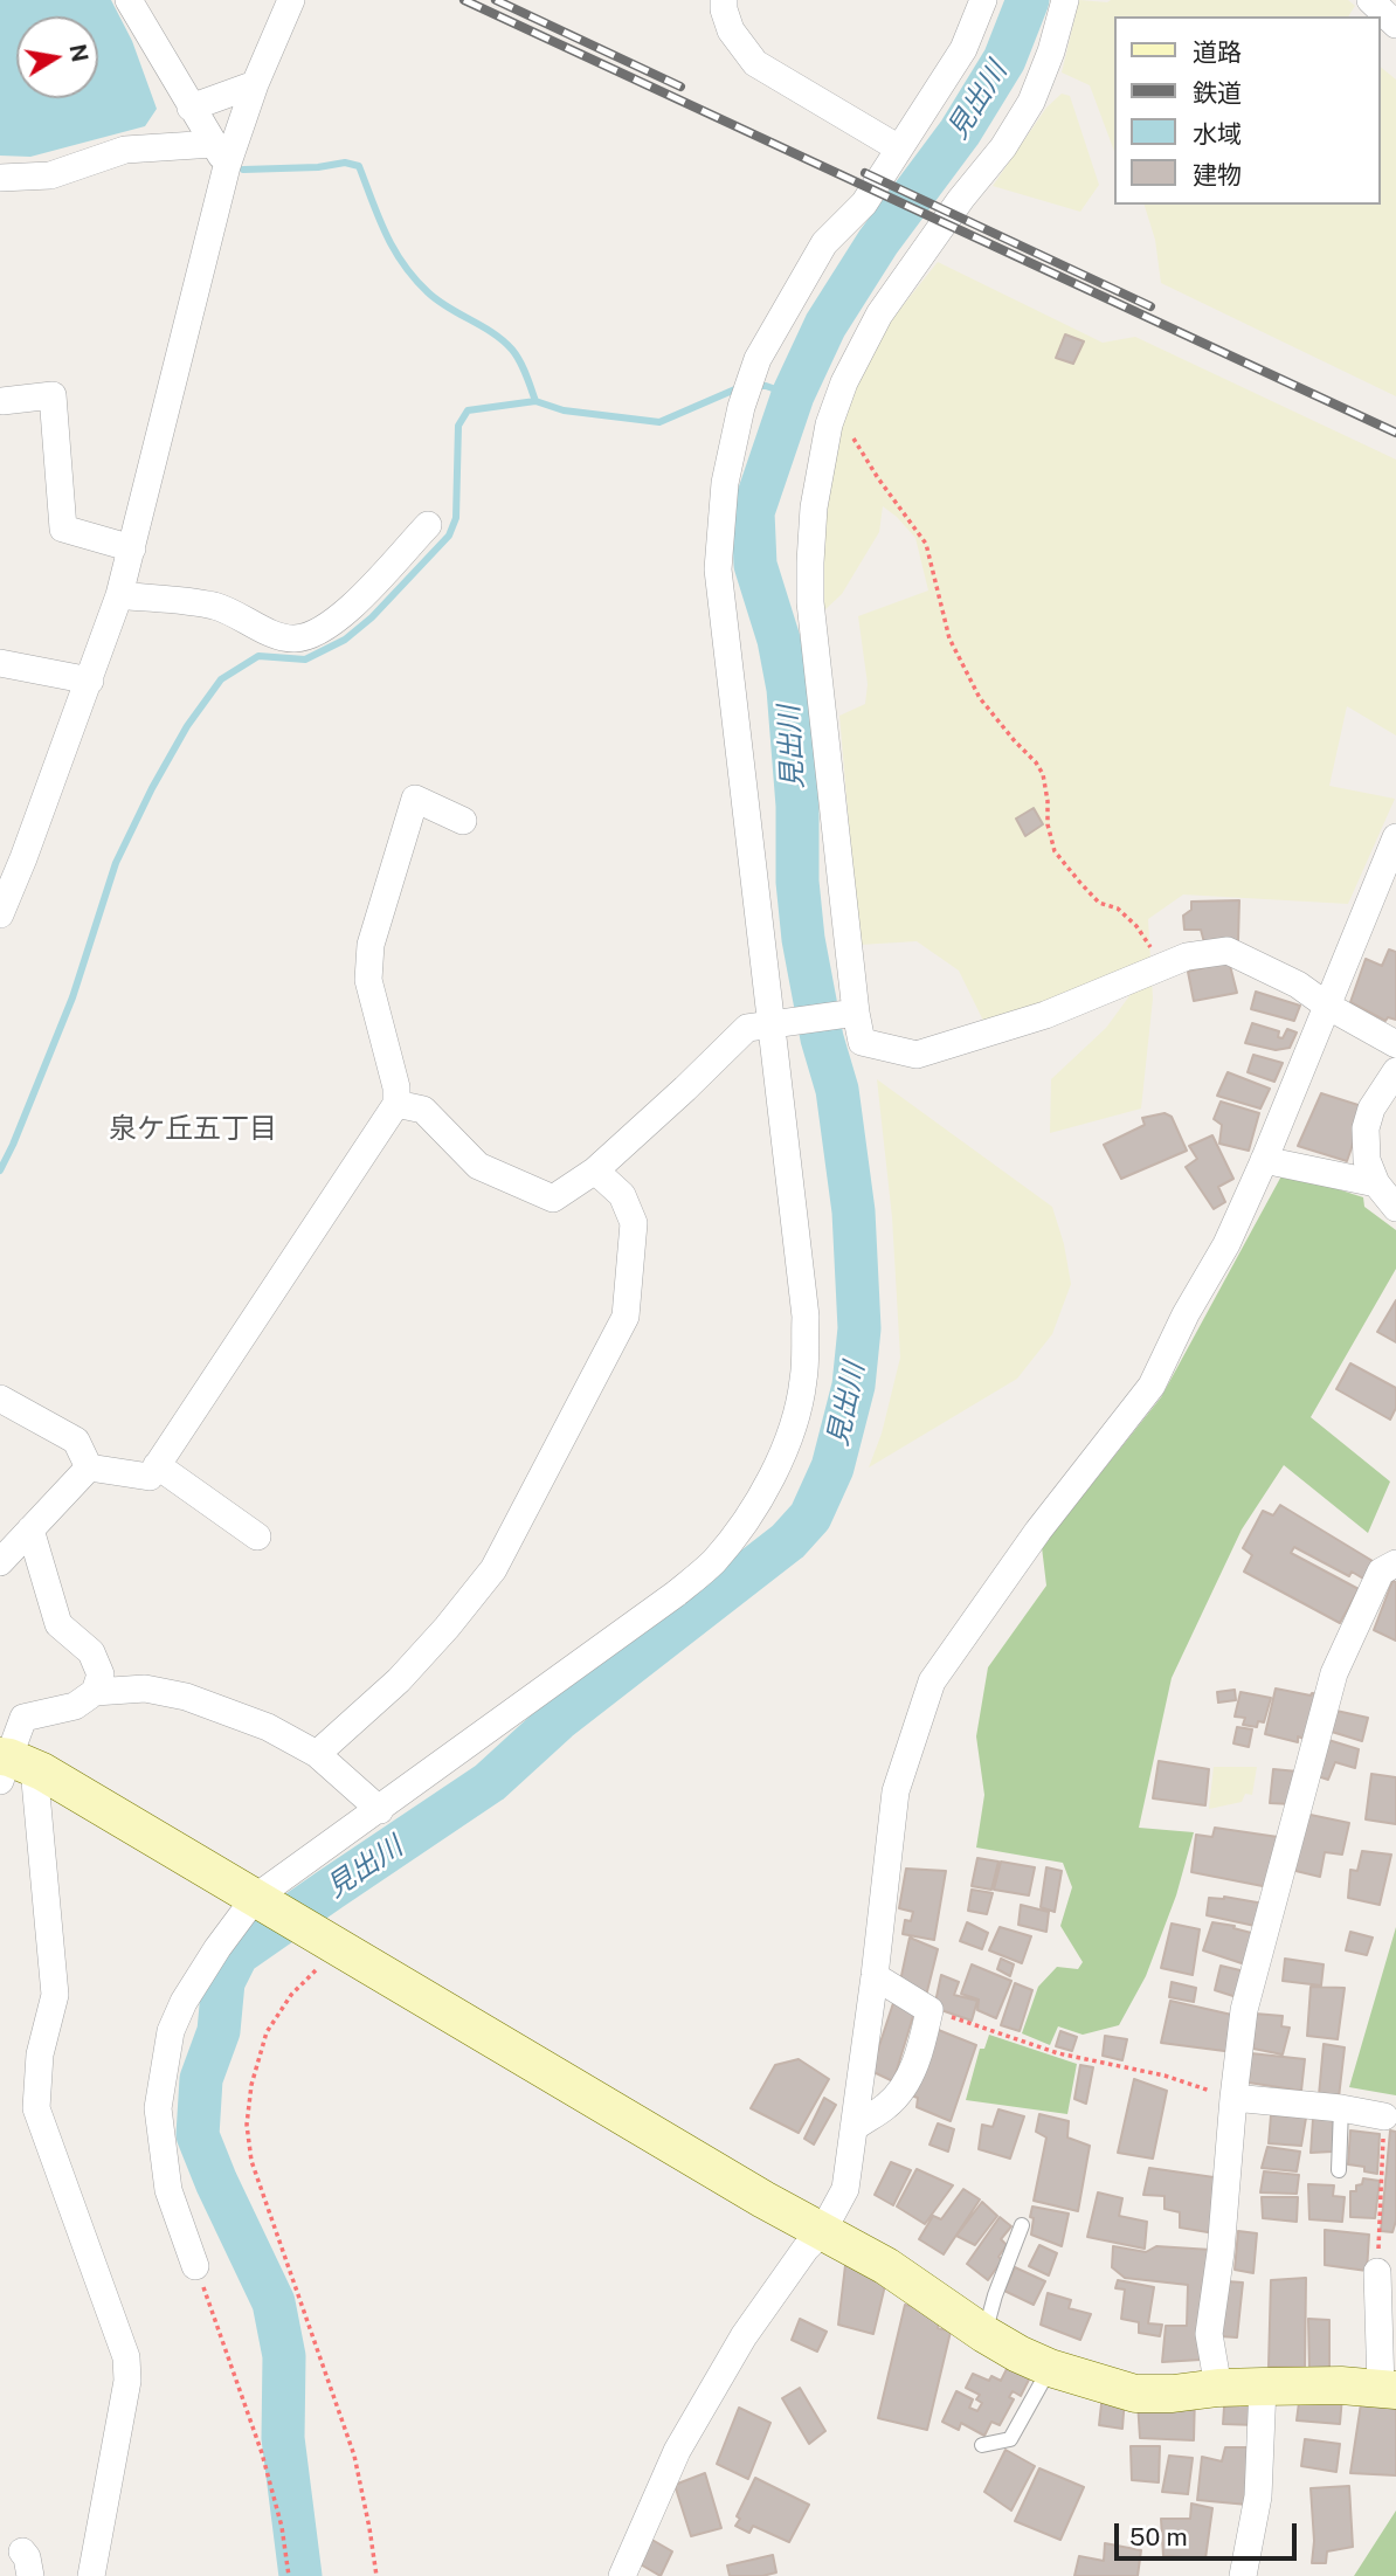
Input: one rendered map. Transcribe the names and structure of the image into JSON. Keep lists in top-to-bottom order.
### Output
{
  "districts": ["泉ケ丘五丁目"],
  "water": ["見出川"],
  "legend": [
    "道路",
    "鉄道",
    "水域",
    "建物"
  ],
  "scale_bar": "50 m",
  "north": "right"
}
